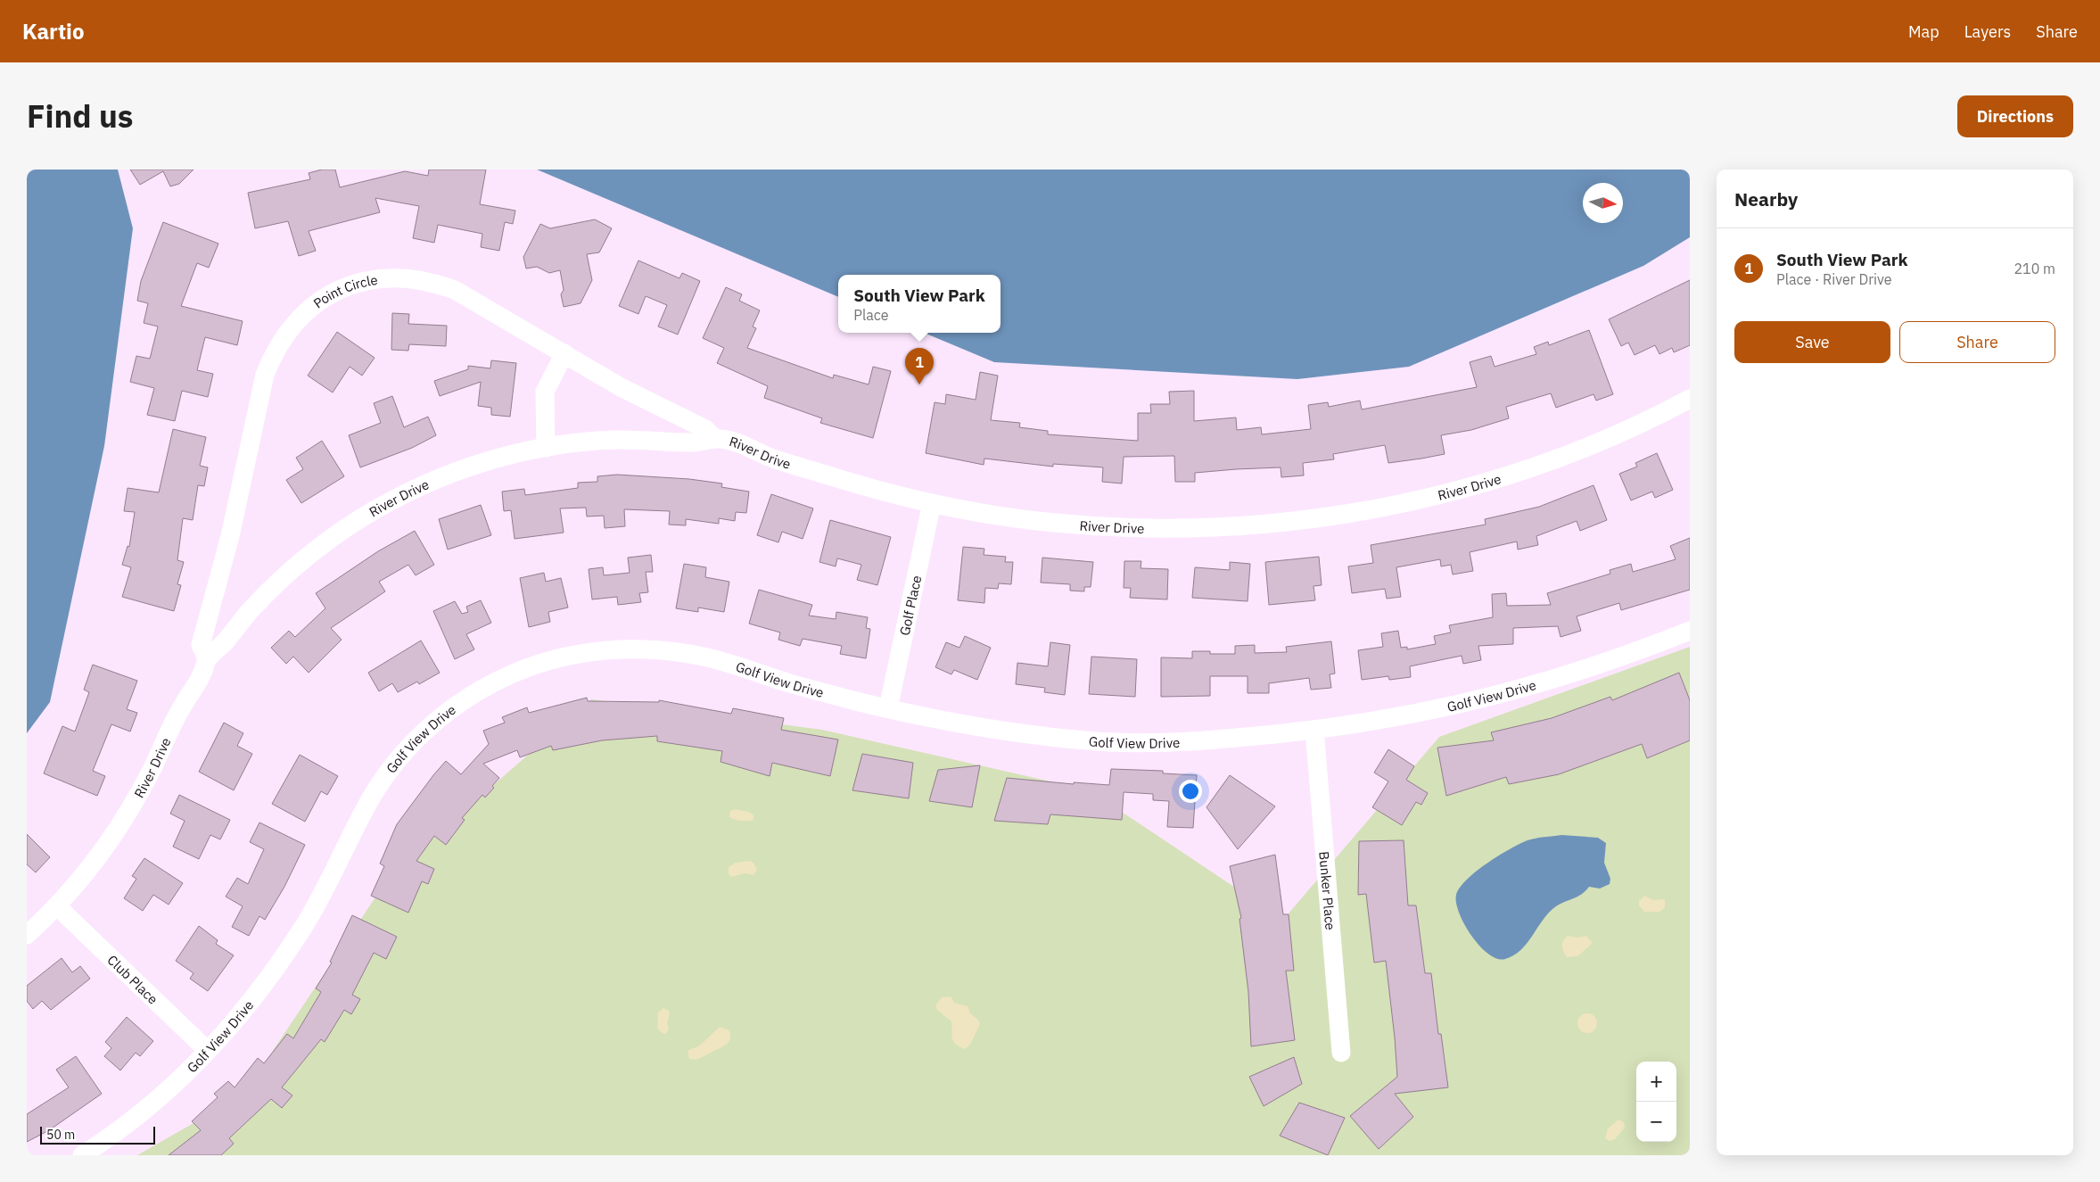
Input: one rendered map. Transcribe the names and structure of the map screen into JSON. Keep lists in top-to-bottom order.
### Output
{
  "streets": {
    "street": [
      "Point Circle",
      "River Drive",
      "Golf Place",
      "Golf View Drive",
      "Bunker Place",
      "Club Place"
    ]
  },
  "crossings": [
    ["Point Circle", "River Drive"],
    ["River Drive", "Golf Place"],
    ["River Drive", "Club Place"],
    ["Golf Place", "Golf View Drive"],
    ["Golf View Drive", "Bunker Place"],
    ["Golf View Drive", "Club Place"]
  ],
  "scale_bar": "50 m",
  "north": "right",
  "page": {
    "header": "Kartio",
    "nav": ["Map", "Layers", "Share"],
    "title": "Find us",
    "buttons": [
      "Directions",
      ["Save", "Share"]
    ],
    "heading": "Nearby",
    "list": [
      {
        "mark": "1",
        "name": "South View Park",
        "note": "Place · River Drive",
        "value": "210 m"
      }
    ],
    "popup": ["South View Park", "Place"],
    "pins": "1",
    "map_buttons": ["+", "−"],
    "scale": "50 m"
  }
}
